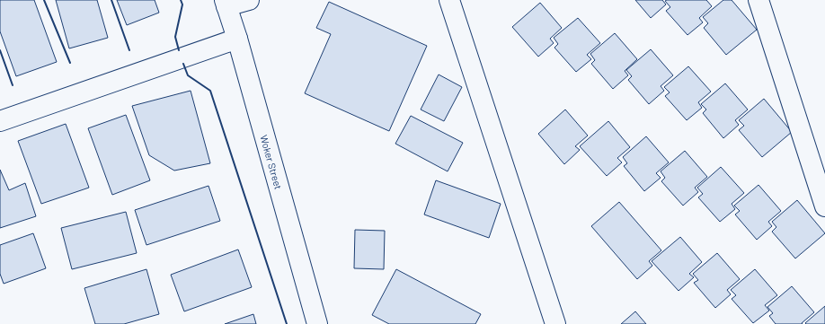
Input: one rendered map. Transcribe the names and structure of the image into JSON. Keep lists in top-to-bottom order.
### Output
{
  "streets": {
    "street": ["Woker Street"]
  }
}
